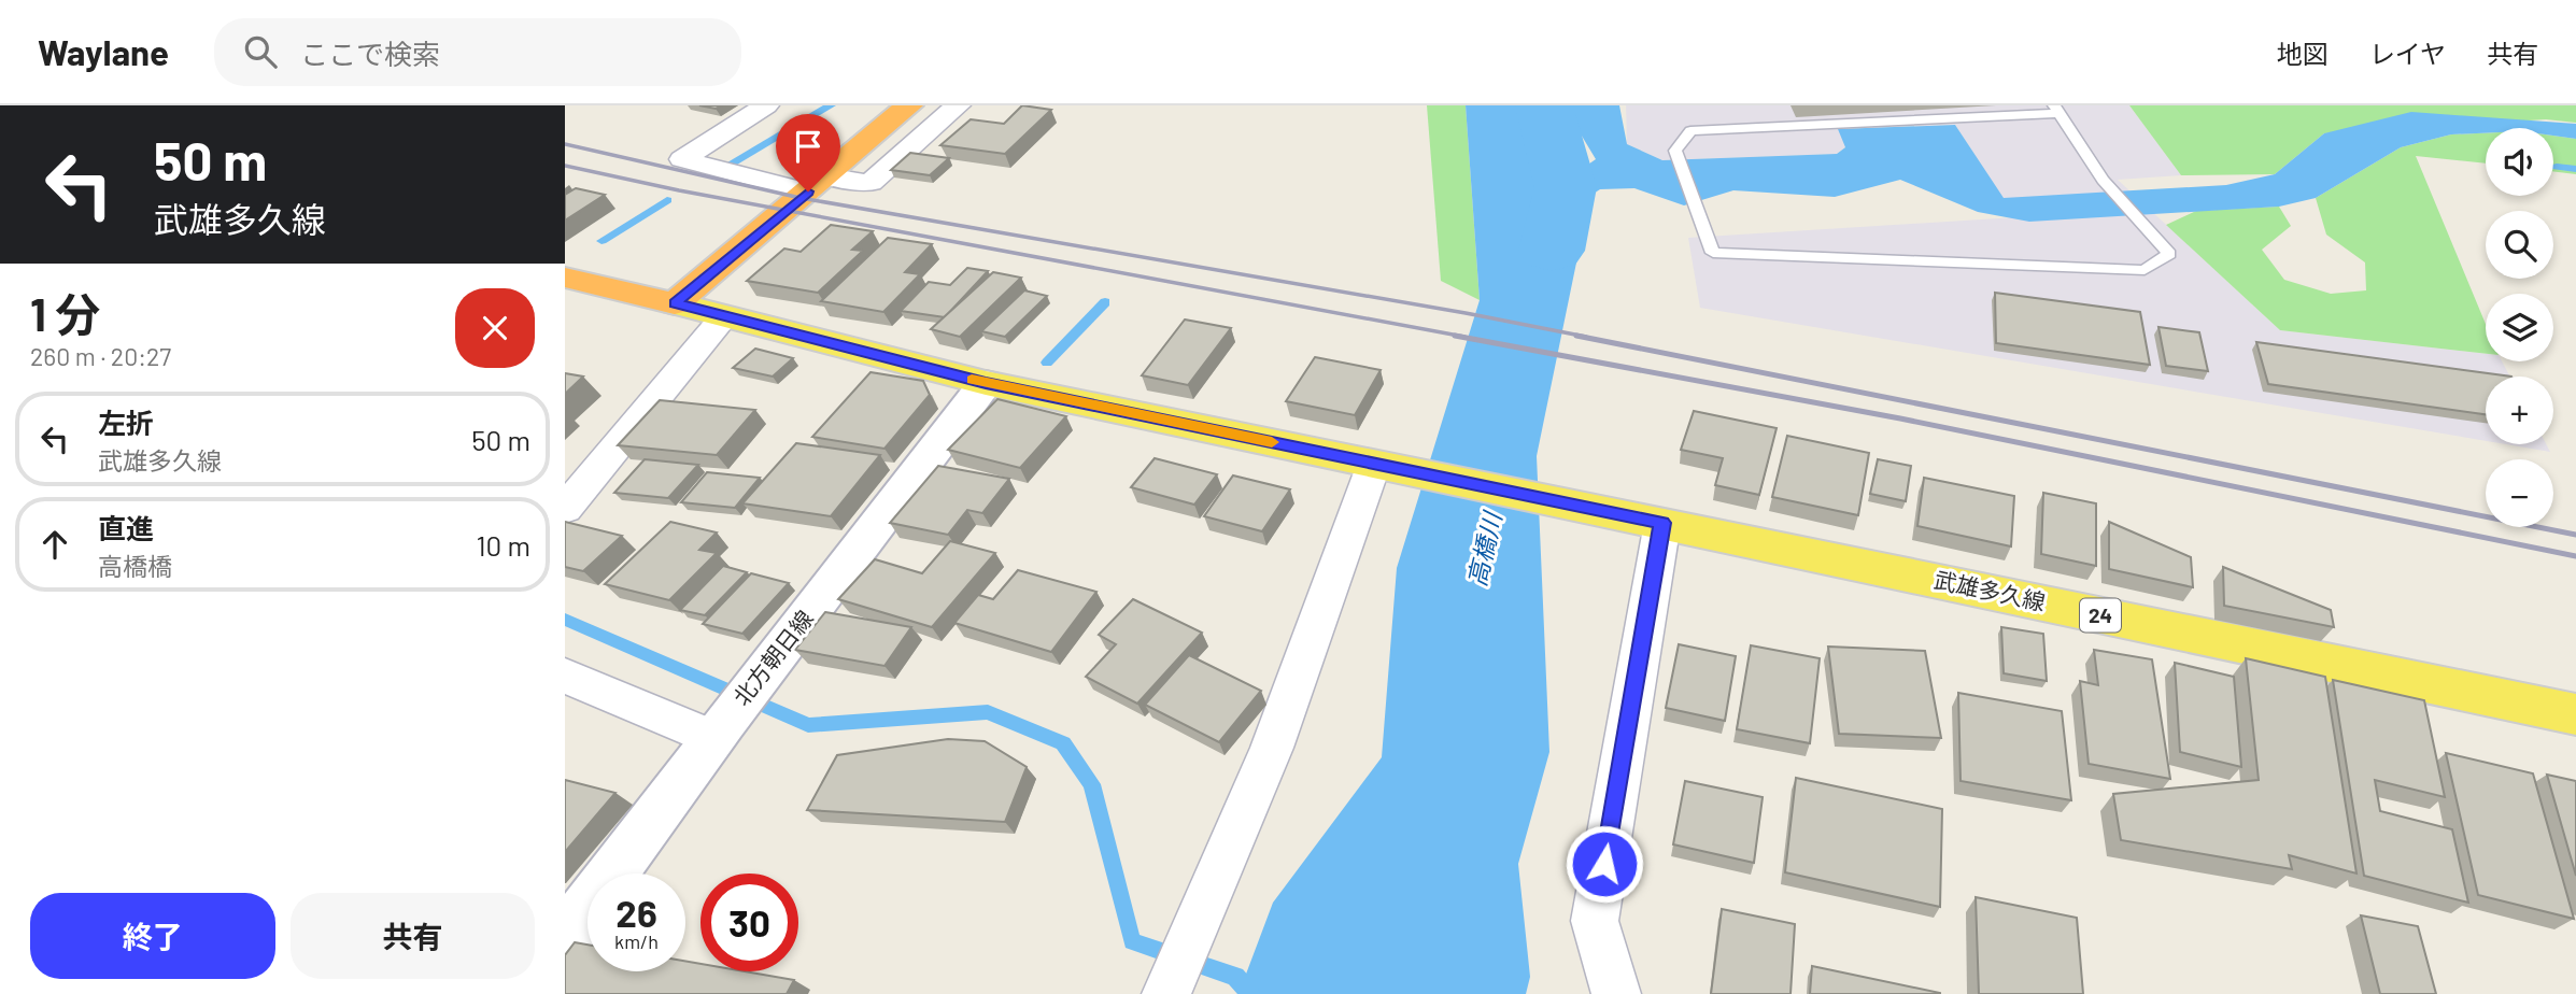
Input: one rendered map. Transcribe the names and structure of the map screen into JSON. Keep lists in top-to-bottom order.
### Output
{
  "streets": {
    "main road": ["武雄多久線", "24", "北方朝日線"]
  },
  "crossings": [
    ["武雄多久線", "24"],
    ["24", "北方朝日線"]
  ],
  "water": ["高橋川"],
  "page": {
    "header": "Waylane",
    "search": "ここで検索",
    "nav": ["地図", "レイヤ", "共有"],
    "turn": ["50 m", "武雄多久線"],
    "map_buttons": ["+", "−"],
    "heading": ["1 分", "260 m · 20:27"],
    "list": [
      {
        "name": "左折",
        "note": "武雄多久線",
        "value": "50 m"
      },
      {
        "name": "直進",
        "note": "高橋橋",
        "value": "10 m"
      }
    ],
    "speed": "26 km/h",
    "limit": "30",
    "buttons": ["終了", "共有"]
  }
}
